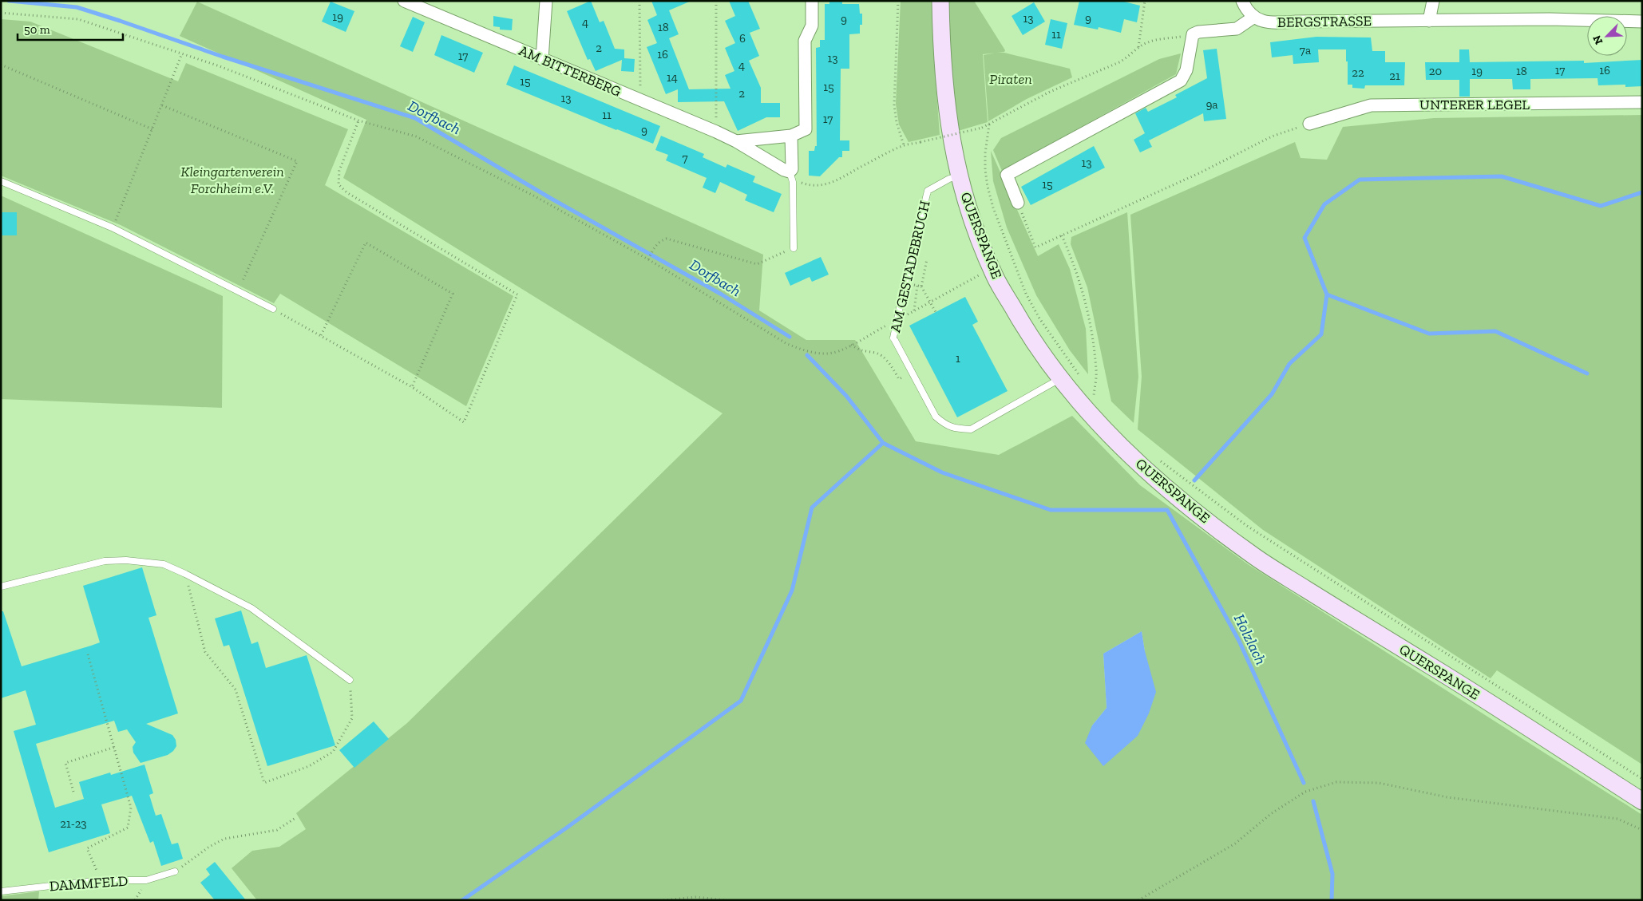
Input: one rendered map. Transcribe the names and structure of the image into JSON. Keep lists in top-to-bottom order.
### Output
{
  "streets": {
    "main road": ["QUERSPANGE"],
    "street": ["BERGSTRASSE", "AM BITTERBERG", "UNTERER LEGEL"],
    "lane": ["AM GESTADEBRUCH", "DAMMFELD"]
  },
  "crossings": [
    ["QUERSPANGE", "AM GESTADEBRUCH"]
  ],
  "water": ["Dorfbach", "Holzlach"],
  "parks": ["Piraten", "Kleingartenverein Forchheim e.V."],
  "house_numbers": [
    "19",
    "13",
    "9",
    "9",
    "4",
    "18",
    "11",
    "6",
    "2",
    "7a",
    "16",
    "17",
    "13",
    "4",
    "17",
    "16",
    "20",
    "19",
    "18",
    "22",
    "21",
    "14",
    "15",
    "15",
    "2",
    "13",
    "9a",
    "11",
    "17",
    "9",
    "7",
    "13",
    "15",
    "1",
    "21-23"
  ],
  "scale_bar": "50 m",
  "north": "bottom left"
}
